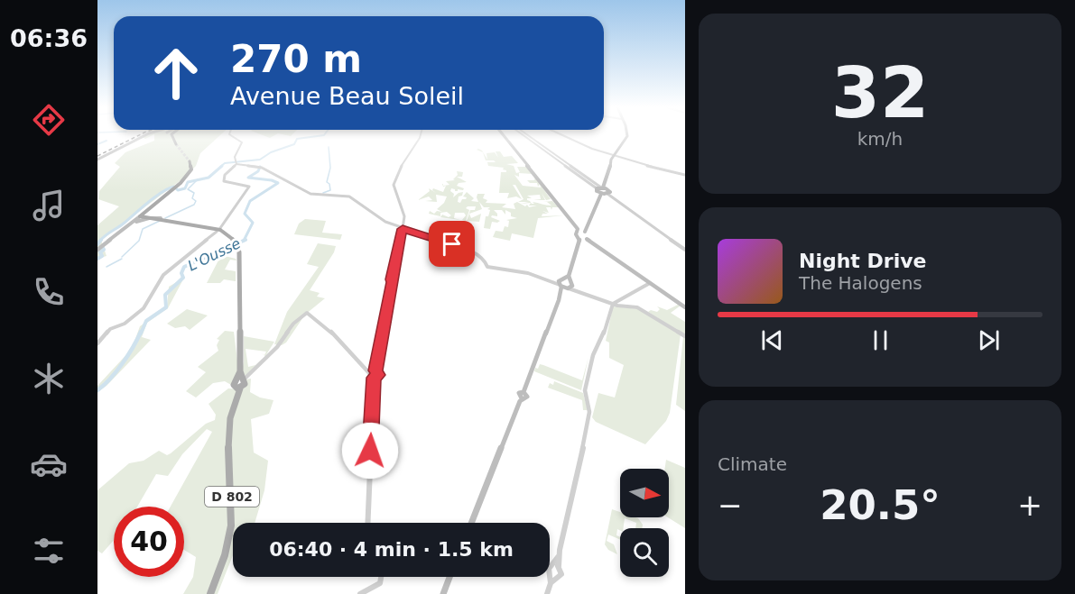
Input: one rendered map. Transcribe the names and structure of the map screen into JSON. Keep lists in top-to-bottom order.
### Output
{
  "streets": {
    "main road": ["D 802"]
  },
  "water": ["L'Ousse"],
  "north": "right",
  "page": {
    "tabs": "06:36",
    "tile": [
      ["32", "km/h"],
      "Climate"
    ],
    "turn": ["270 m", "Avenue Beau Soleil"],
    "song": ["Night Drive", "The Halogens"],
    "heat": ["−", "20.5°", "+"],
    "limit": "40",
    "trip": "06:40 · 4 min · 1.5 km"
  }
}
